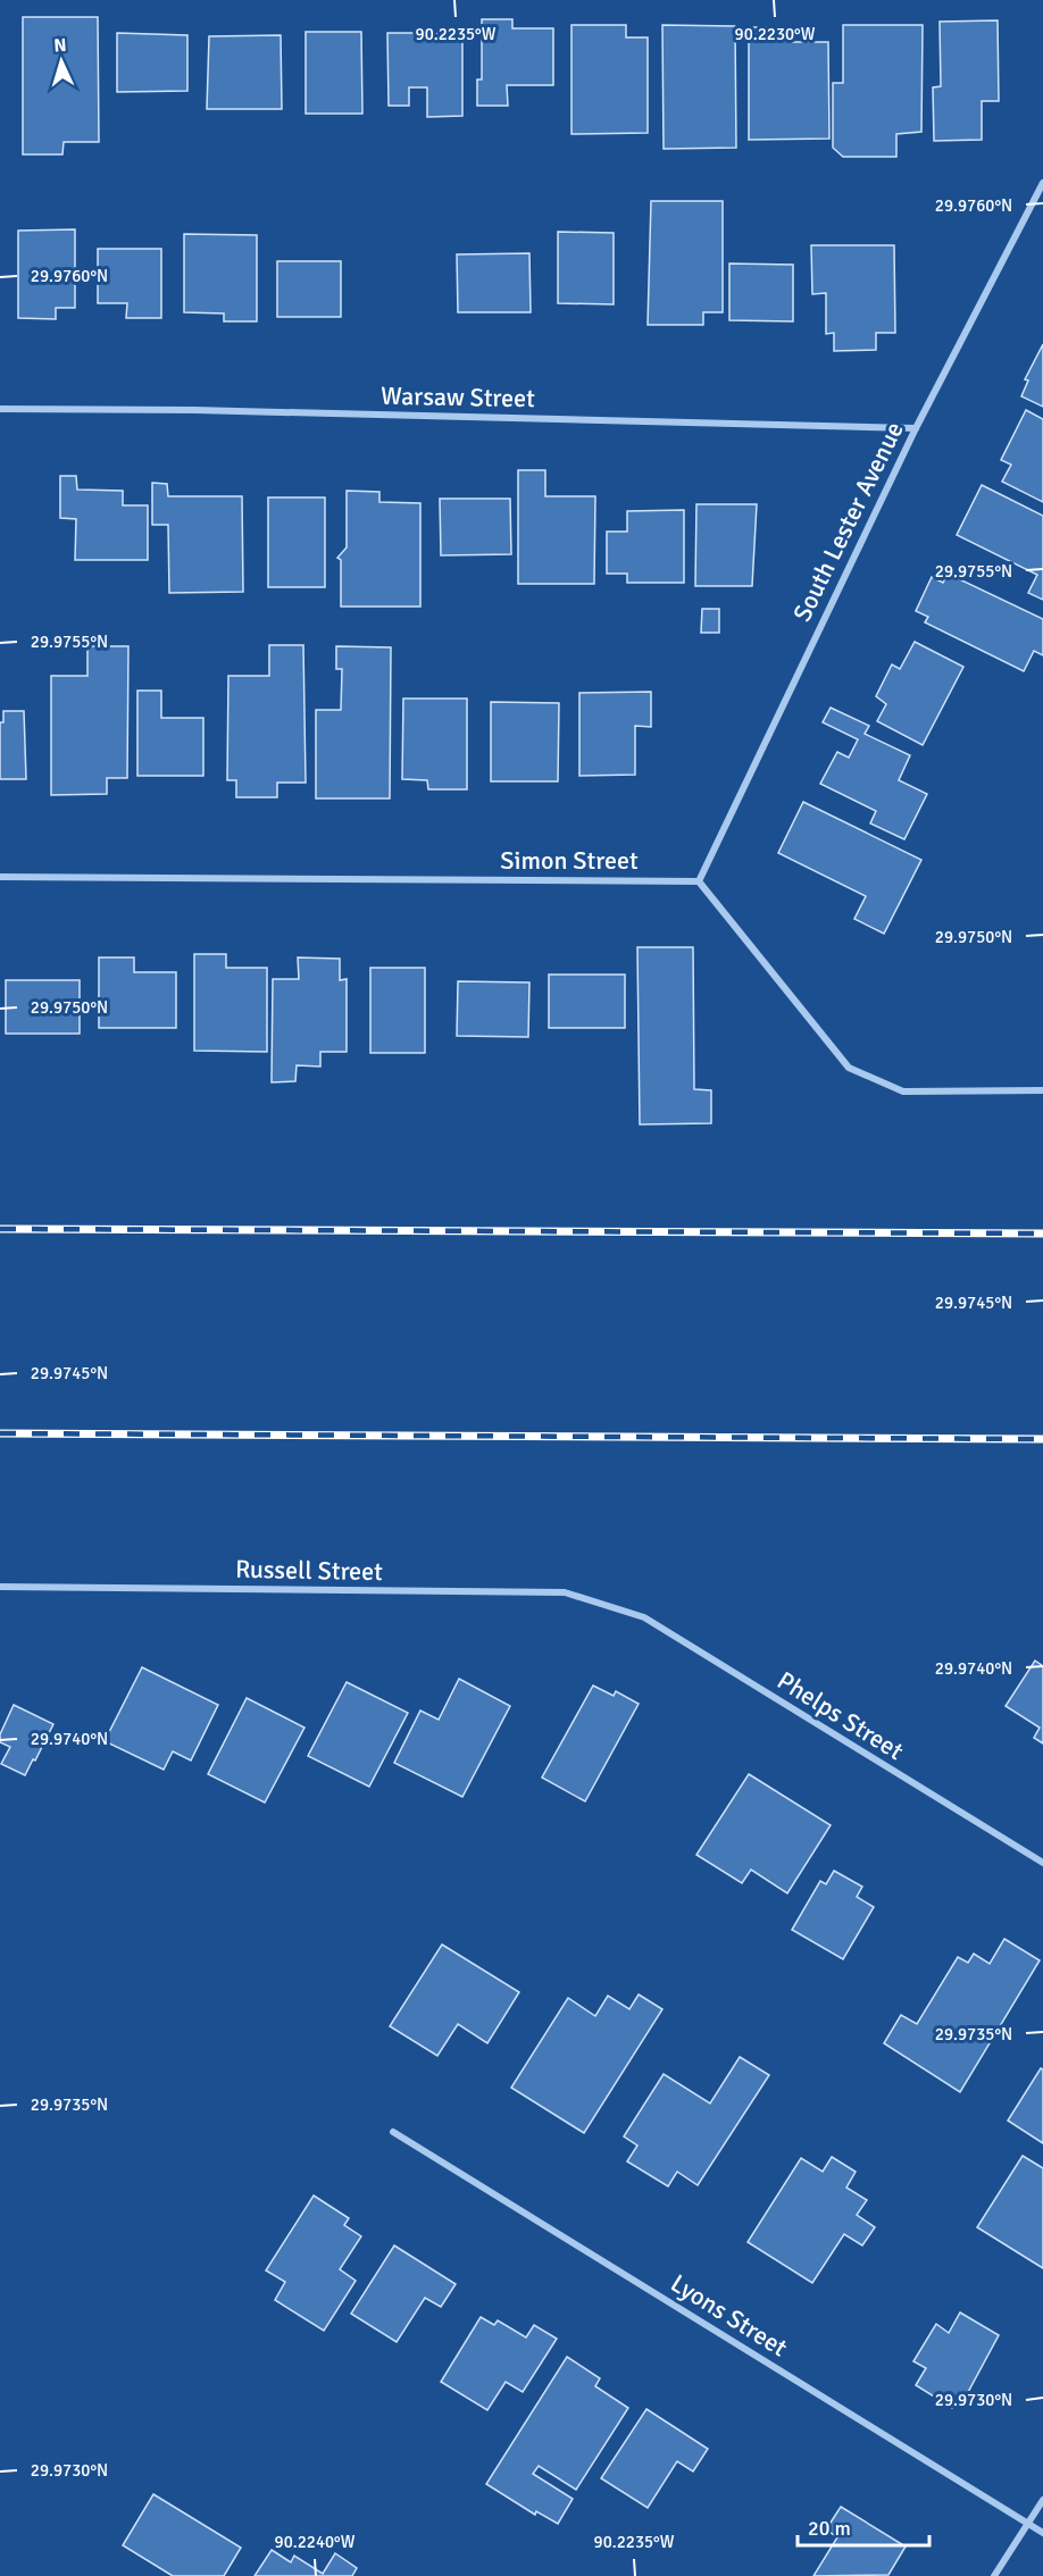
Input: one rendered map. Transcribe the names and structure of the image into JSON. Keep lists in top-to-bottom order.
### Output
{
  "streets": {
    "street": [
      "Warsaw Street",
      "South Lester Avenue",
      "Simon Street",
      "Russell Street",
      "Phelps Street",
      "Lyons Street"
    ]
  },
  "crossings": [
    ["Warsaw Street", "South Lester Avenue"],
    ["South Lester Avenue", "Simon Street"],
    ["Russell Street", "Phelps Street"]
  ],
  "scale_bar": "20 m",
  "north": "top",
  "coordinates": [
    "90.2235°W",
    "90.2230°W",
    "29.9760°N",
    "29.9755°N",
    "29.9750°N",
    "29.9745°N",
    "29.9740°N",
    "29.9735°N",
    "29.9730°N",
    "90.2240°W"
  ]
}
